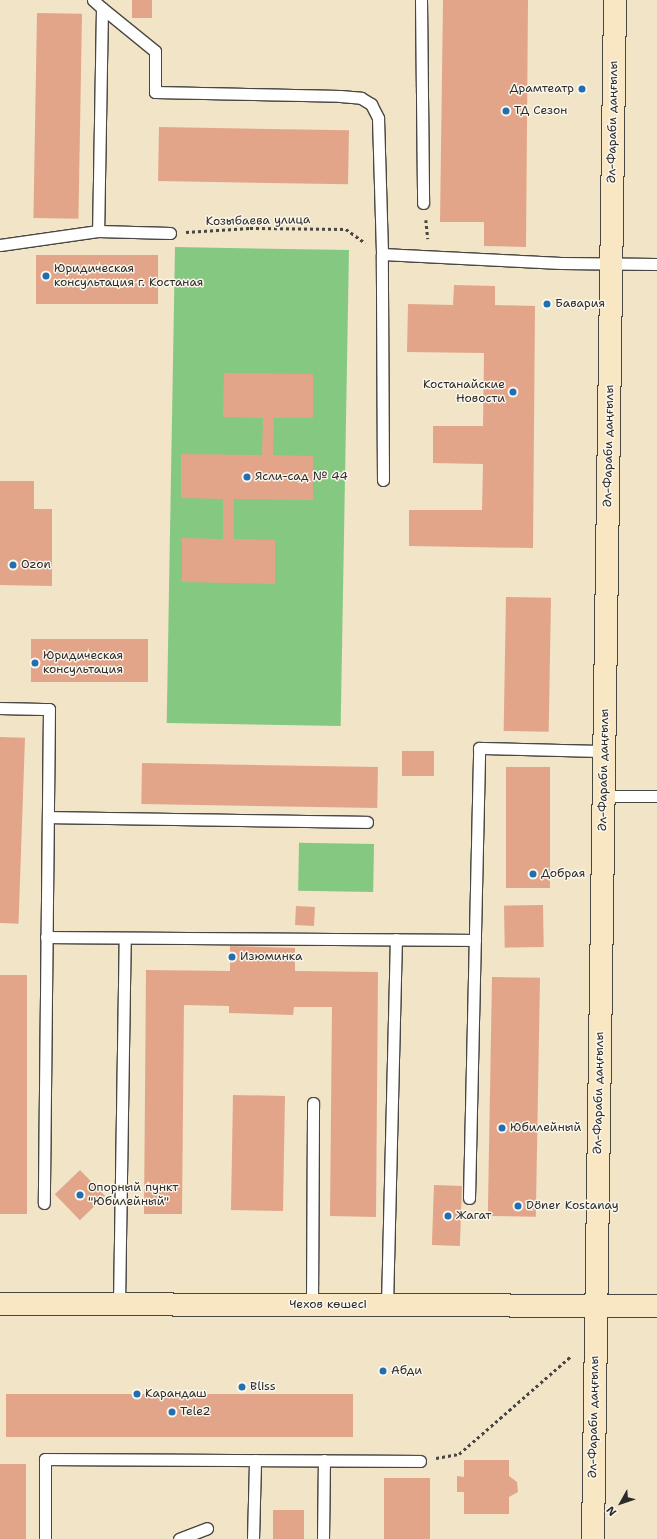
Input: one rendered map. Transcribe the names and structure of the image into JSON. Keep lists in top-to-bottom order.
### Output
{
  "streets": {
    "main road": ["Әл-Фараби даңғылы", "Чехов көшесі"],
    "path": ["Козыбаева улица"]
  },
  "crossings": [
    ["Әл-Фараби даңғылы", "Чехов көшесі"]
  ],
  "places": [
    "Драмтеатр",
    "ТД Сезон",
    "Юридическая консультация г. Костаная",
    "Бавария",
    "Костанайские Новости",
    "Ясли-сад № 44",
    "Ozon",
    "Юридическая консультация",
    "Добрая",
    "Изюминка",
    "Юбилейный",
    "Опорный пункт \"Юбилейный\"",
    "Döner Kostanay",
    "Жагат",
    "Абди",
    "Bliss",
    "Карандаш",
    "Tele2"
  ],
  "north": "bottom left"
}
